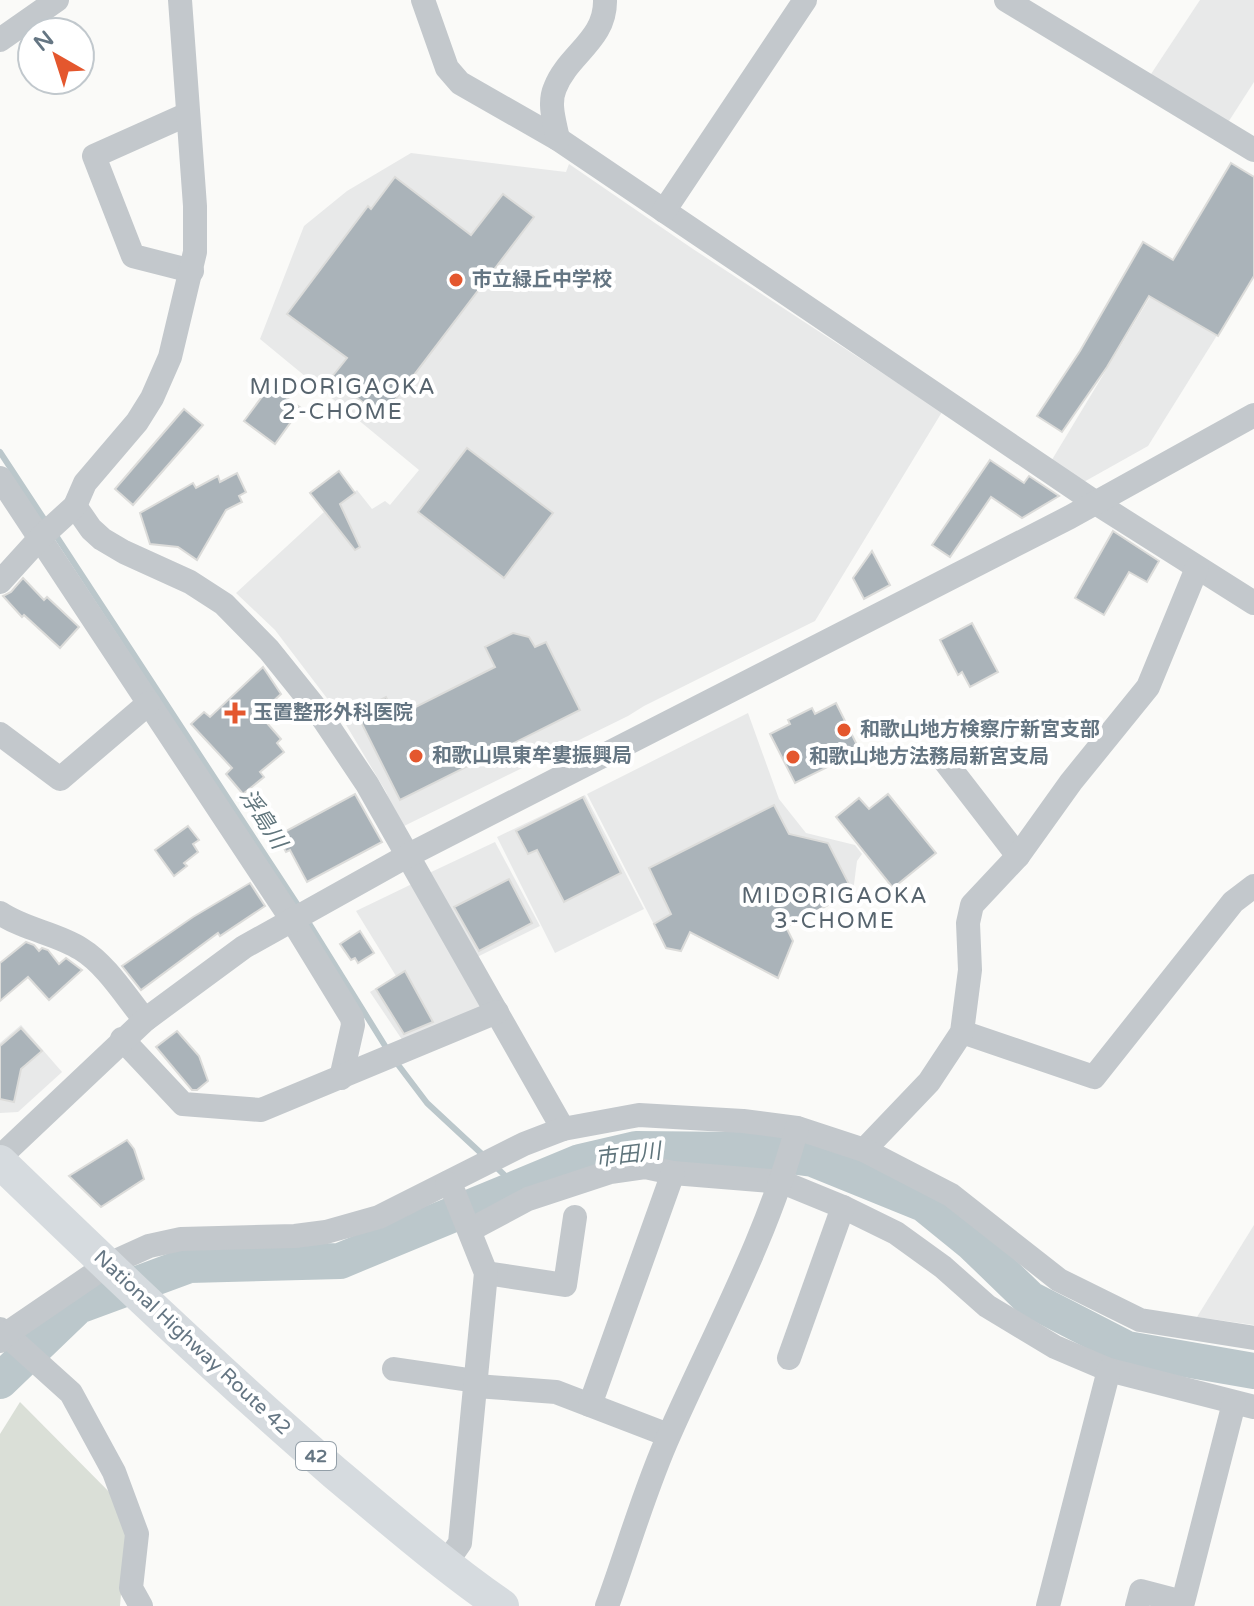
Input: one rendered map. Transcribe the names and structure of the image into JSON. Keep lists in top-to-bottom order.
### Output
{
  "streets": {
    "highway": ["National Highway Route 42", "42"]
  },
  "districts": ["MIDORIGAOKA 2-CHOME", "MIDORIGAOKA 3-CHOME"],
  "water": ["浮島川", "市田川"],
  "places": {
    "other": [
      "市立緑丘中学校",
      "和歌山地方検察庁新宮支部",
      "和歌山県東牟婁振興局",
      "和歌山地方法務局新宮支局"
    ],
    "health": ["玉置整形外科医院"]
  },
  "north": "top left"
}
